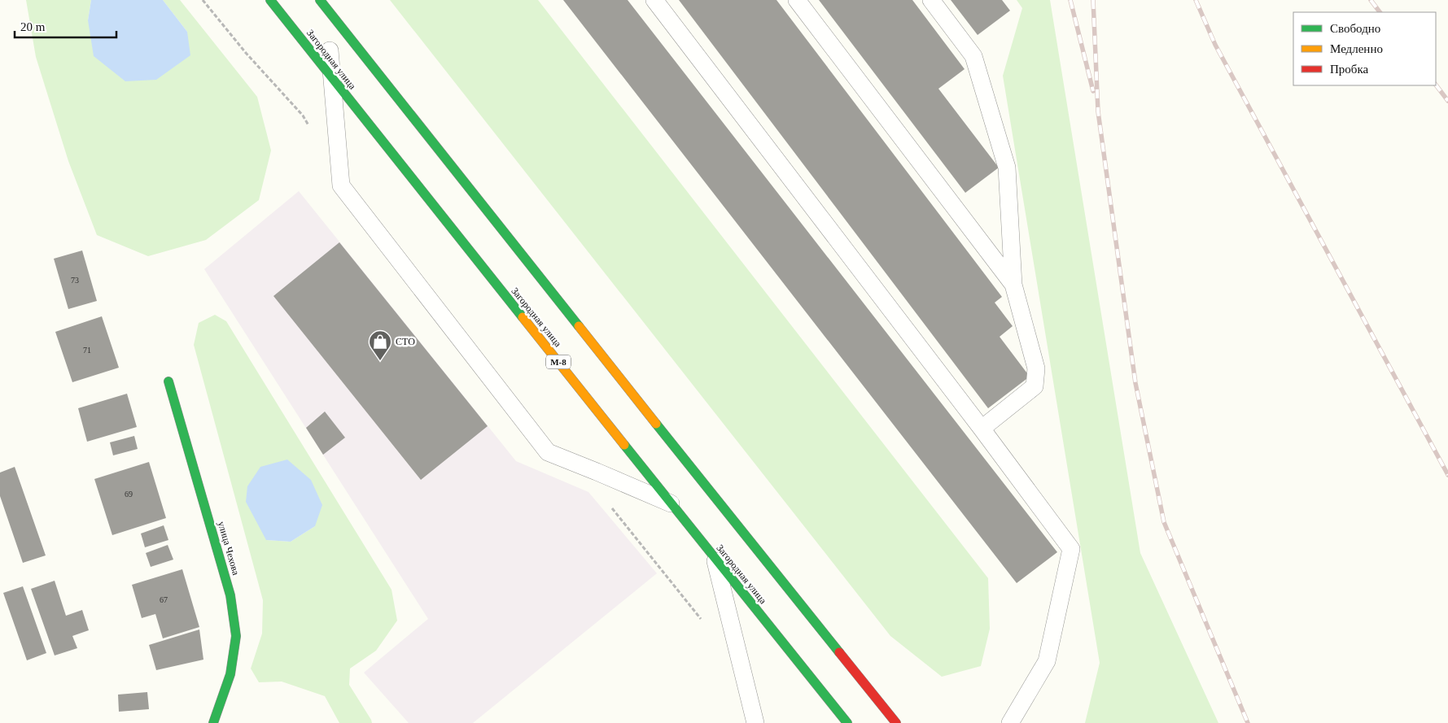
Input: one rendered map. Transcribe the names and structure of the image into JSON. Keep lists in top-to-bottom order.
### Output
{
  "streets": {
    "main road": ["Загородная улица", "М-8", "улица Чехова"]
  },
  "places": {
    "shop": ["СТО"]
  },
  "house_numbers": [
    "73",
    "71",
    "69",
    "67"
  ],
  "legend": ["Свободно", "Медленно", "Пробка"],
  "scale_bar": "20 m"
}
